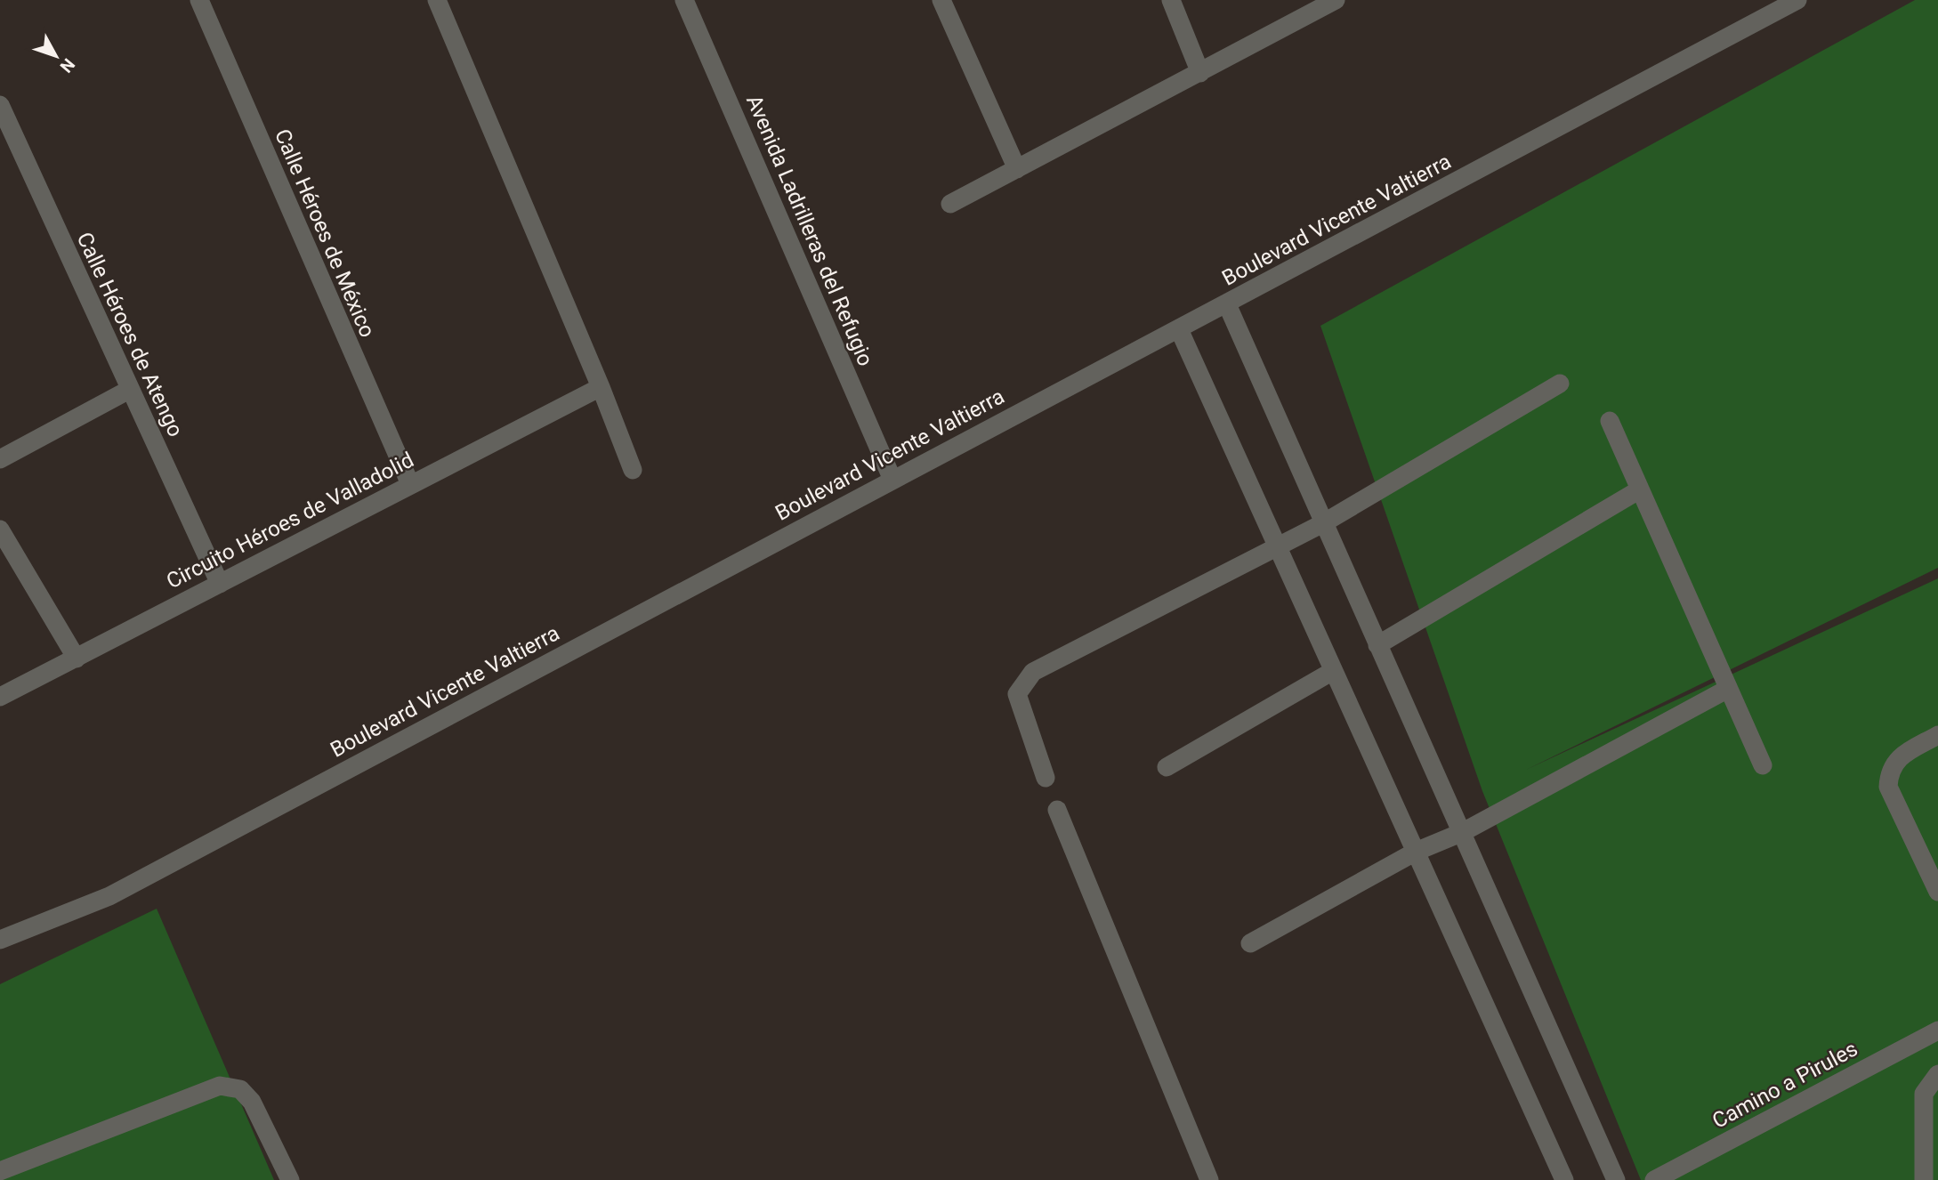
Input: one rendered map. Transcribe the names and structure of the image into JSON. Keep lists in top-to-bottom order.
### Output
{
  "streets": {
    "street": [
      "Boulevard Vicente Valtierra",
      "Avenida Ladrilleras del Refugio",
      "Calle Héroes de México",
      "Calle Héroes de Atengo",
      "Circuito Héroes de Valladolid",
      "Camino a Pirules"
    ]
  },
  "crossings": [
    ["Boulevard Vicente Valtierra", "Avenida Ladrilleras del Refugio"],
    ["Calle Héroes de México", "Circuito Héroes de Valladolid"],
    ["Calle Héroes de Atengo", "Circuito Héroes de Valladolid"]
  ],
  "north": "bottom right"
}
